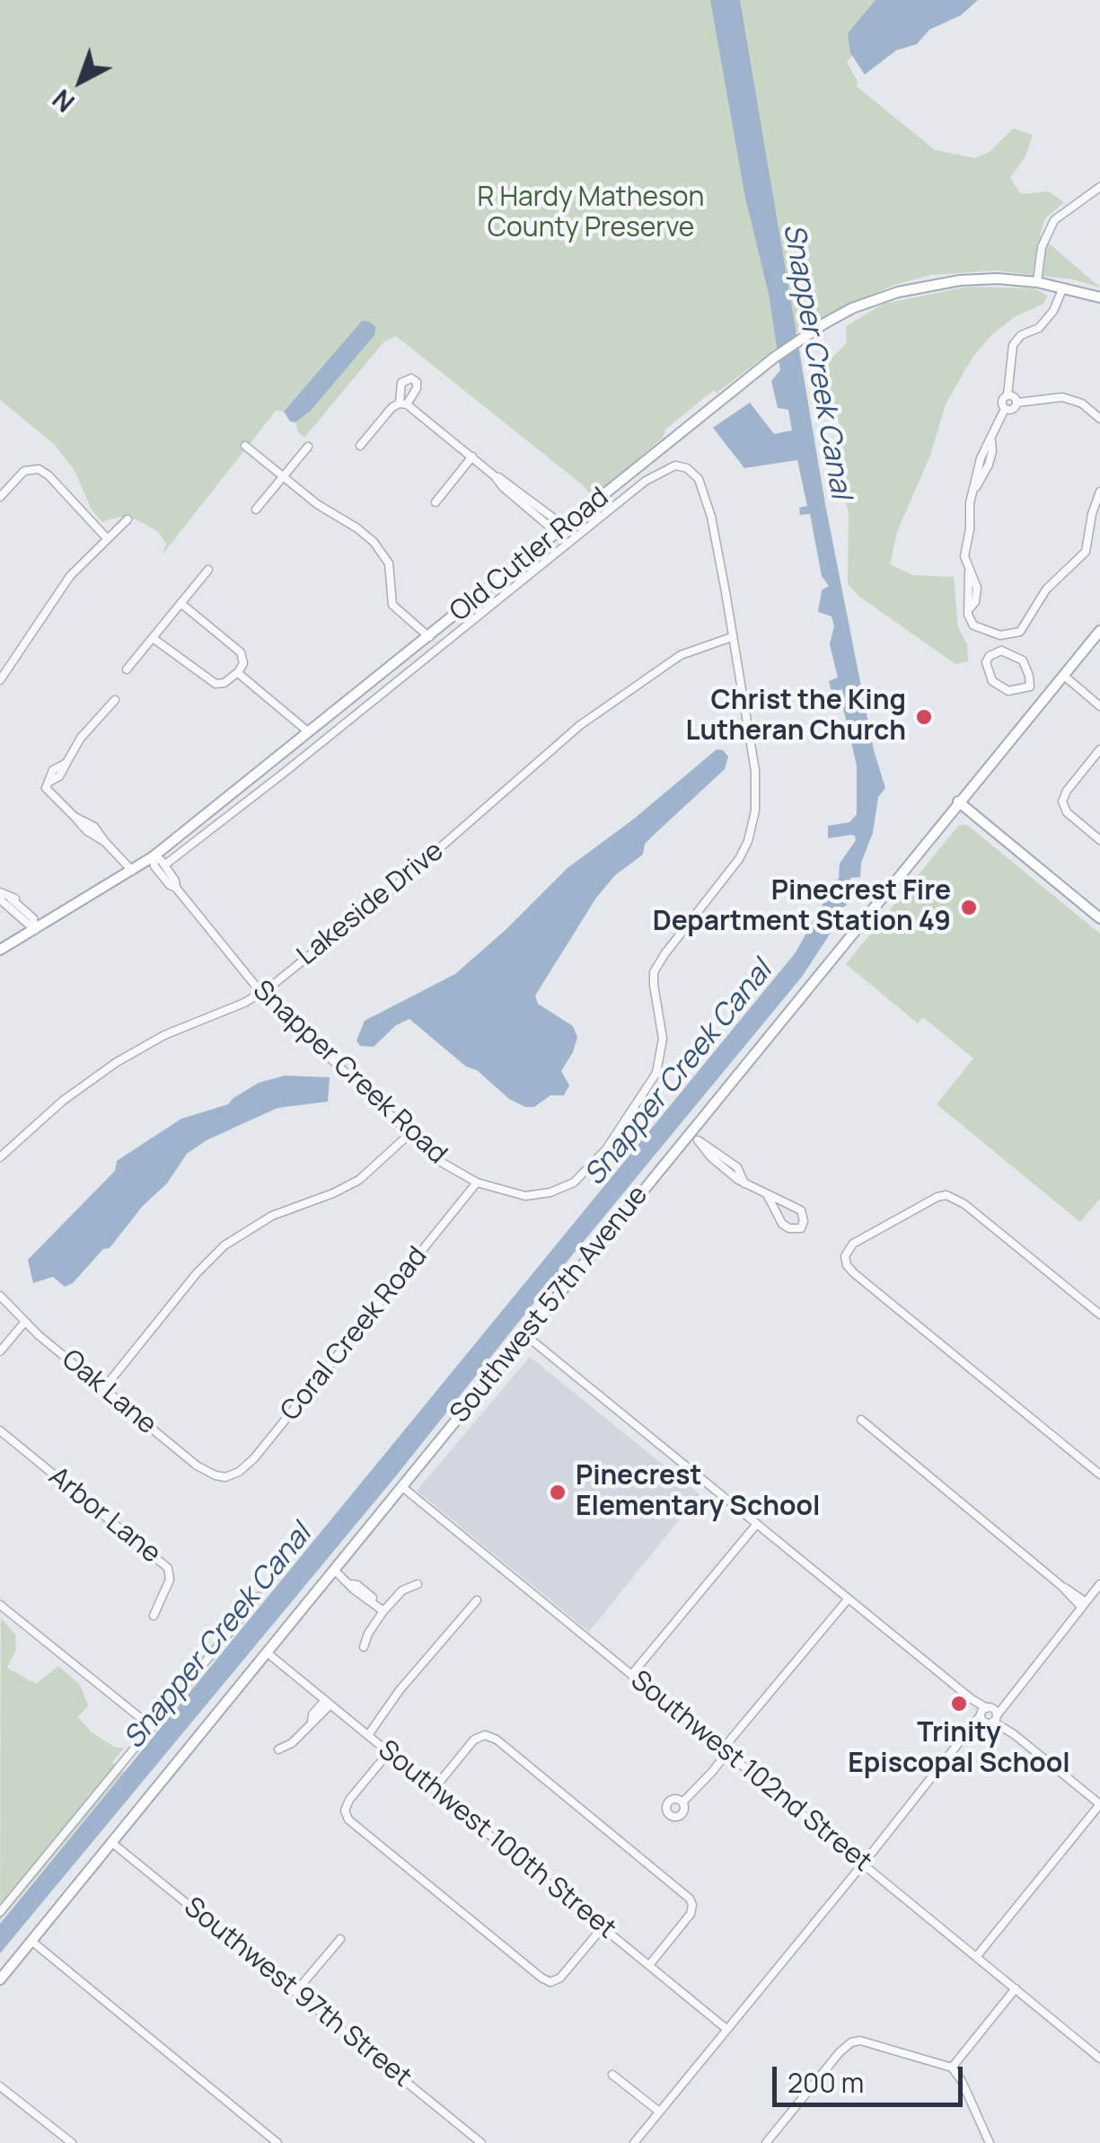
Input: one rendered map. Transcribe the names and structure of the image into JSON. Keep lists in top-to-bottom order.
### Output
{
  "streets": {
    "main road": ["Old Cutler Road", "Southwest 57th Avenue"],
    "street": [
      "Lakeside Drive",
      "Snapper Creek Road",
      "Coral Creek Road",
      "Oak Lane",
      "Arbor Lane",
      "Southwest 102nd Street",
      "Southwest 100th Street",
      "Southwest 97th Street"
    ]
  },
  "crossings": [
    ["Old Cutler Road", "Snapper Creek Road"],
    ["Lakeside Drive", "Snapper Creek Road"],
    ["Snapper Creek Road", "Coral Creek Road"],
    ["Southwest 57th Avenue", "Southwest 102nd Street"],
    ["Southwest 57th Avenue", "Southwest 100th Street"],
    ["Southwest 57th Avenue", "Southwest 97th Street"],
    ["Coral Creek Road", "Oak Lane"]
  ],
  "water": ["Snapper Creek Canal"],
  "parks": ["R Hardy Matheson County Preserve"],
  "places": [
    "Christ the King Lutheran Church",
    "Pinecrest Fire Department Station 49",
    "Pinecrest Elementary School",
    "Trinity Episcopal School"
  ],
  "scale_bar": "200 m",
  "north": "bottom left"
}
